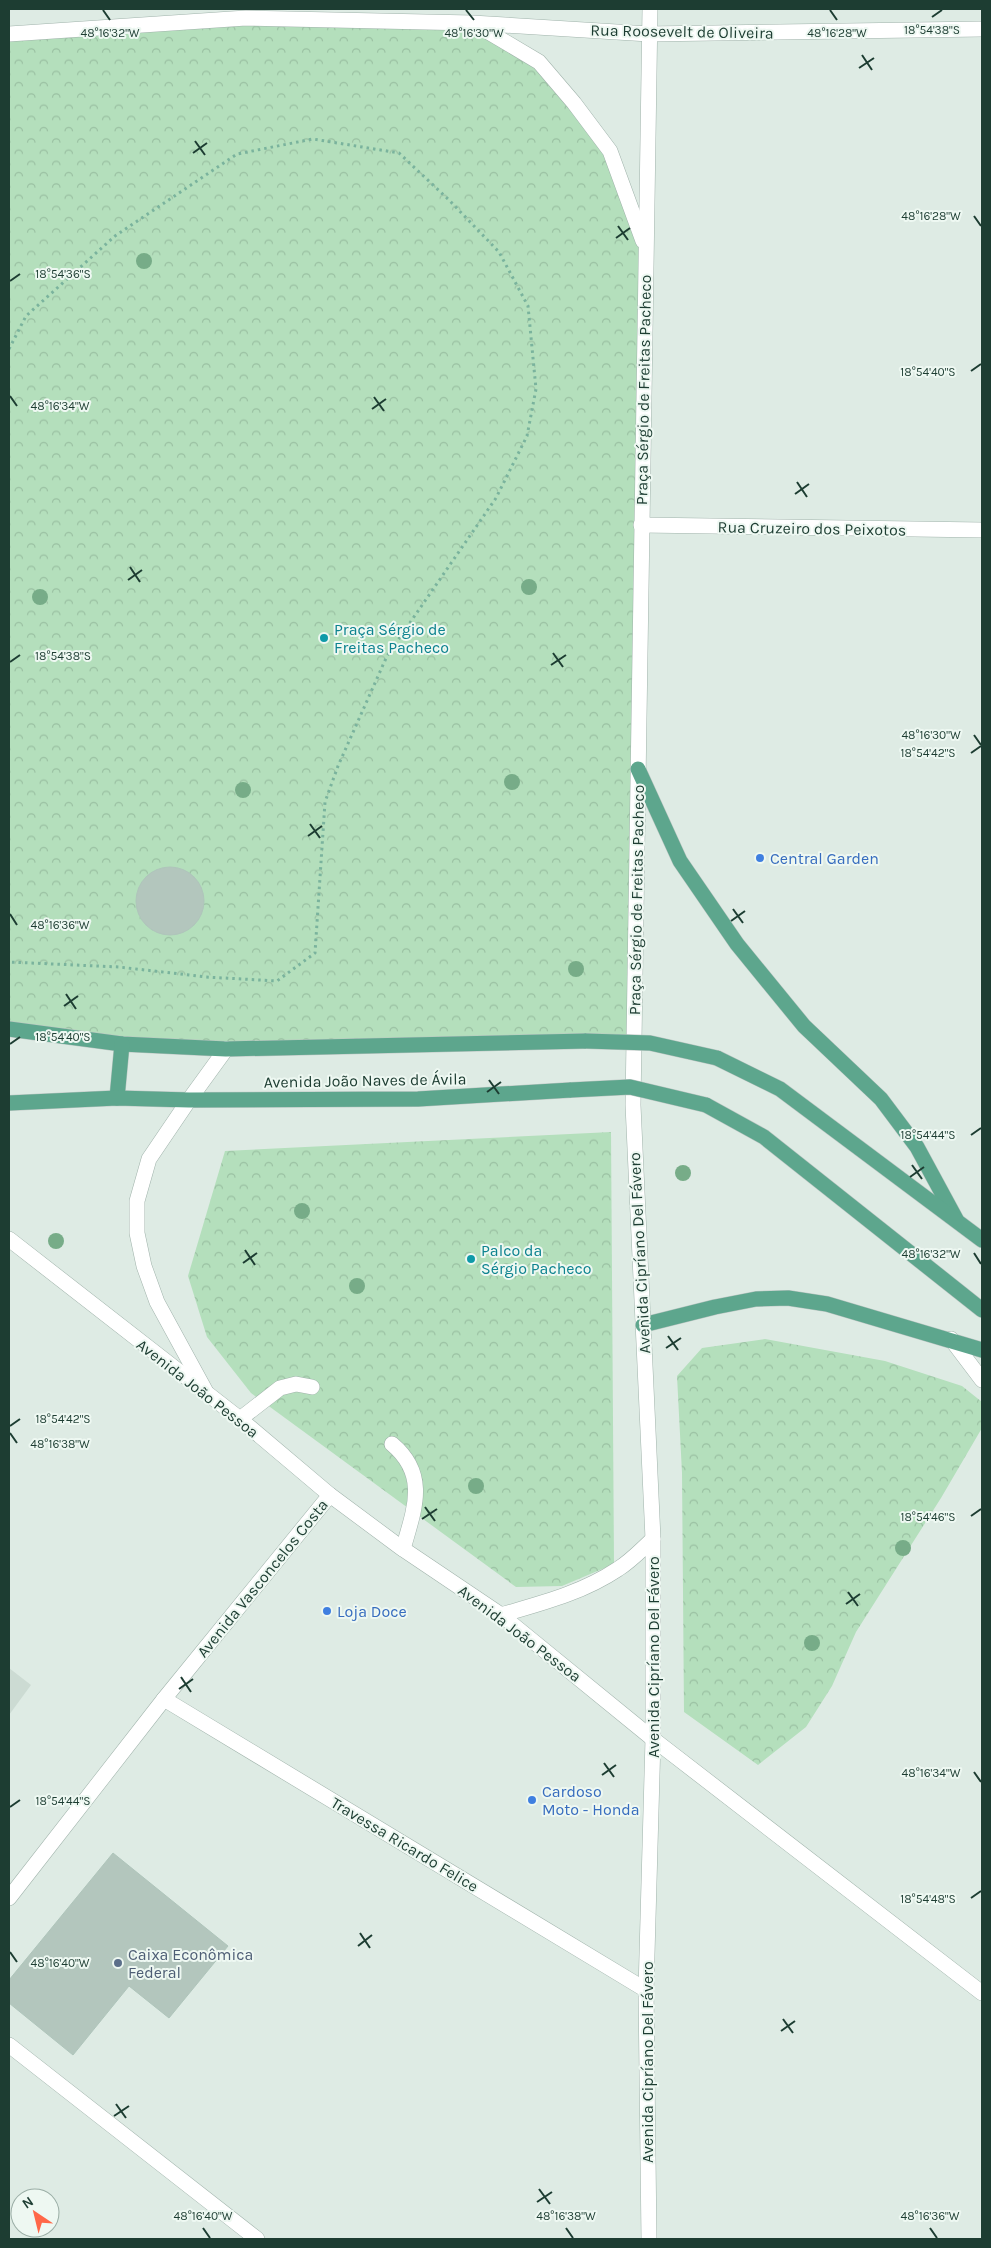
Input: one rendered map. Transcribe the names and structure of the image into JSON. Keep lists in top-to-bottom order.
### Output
{
  "streets": {
    "main road": ["Avenida João Naves de Ávila"],
    "street": [
      "Rua Roosevelt de Oliveira",
      "Praça Sérgio de Freitas Pacheco",
      "Rua Cruzeiro dos Peixotos",
      "Avenida Cipríano Del Fávero",
      "Avenida João Pessoa",
      "Avenida Vasconcelos Costa",
      "Travessa Ricardo Felice"
    ]
  },
  "crossings": [
    ["Rua Roosevelt de Oliveira", "Praça Sérgio de Freitas Pacheco"],
    ["Praça Sérgio de Freitas Pacheco", "Rua Cruzeiro dos Peixotos"],
    ["Praça Sérgio de Freitas Pacheco", "Avenida Cipríano Del Fávero"],
    ["Avenida Cipríano Del Fávero", "Avenida João Pessoa"],
    ["Avenida Cipríano Del Fávero", "Travessa Ricardo Felice"],
    ["Avenida João Pessoa", "Avenida Vasconcelos Costa"],
    ["Avenida Vasconcelos Costa", "Travessa Ricardo Felice"]
  ],
  "places": [
    "Praça Sérgio de Freitas Pacheco",
    "Central Garden",
    "Palco da Sérgio Pacheco",
    "Loja Doce",
    "Cardoso Moto - Honda",
    "Caixa Econômica Federal"
  ],
  "north": "top left",
  "coordinates": [
    "18°54'38\"S",
    "48°16'30\"W",
    "48°16'32\"W",
    "48°16'28\"W",
    "18°54'36\"S",
    "18°54'40\"S",
    "48°16'34\"W",
    "18°54'42\"S",
    "48°16'36\"W",
    "18°54'44\"S",
    "48°16'38\"W",
    "18°54'46\"S",
    "18°54'48\"S",
    "48°16'40\"W"
  ]
}
